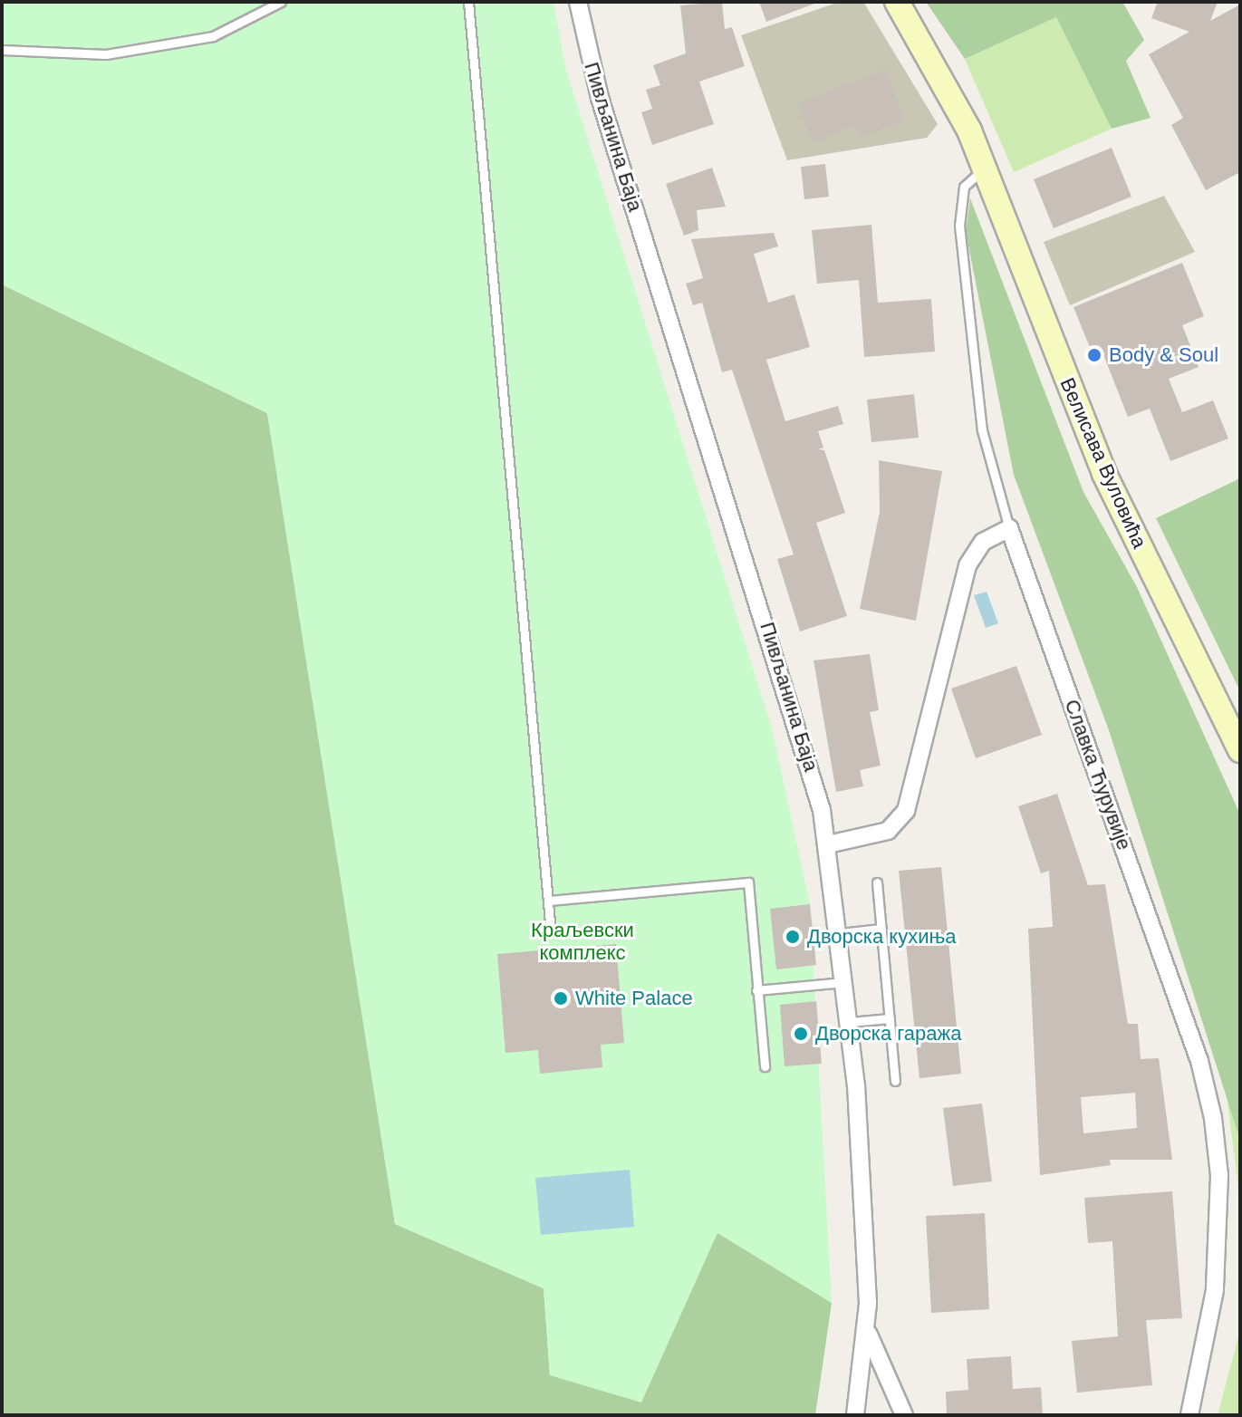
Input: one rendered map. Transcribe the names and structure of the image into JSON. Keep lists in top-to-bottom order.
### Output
{
  "streets": {
    "street": ["Пивљанина Баја", "Велисава Вуловића", "Славка Ћурувије"]
  },
  "parks": ["Краљевски комплекс"],
  "places": [
    "Body & Soul",
    "Дворска кухиња",
    "White Palace",
    "Дворска гаража"
  ]
}
